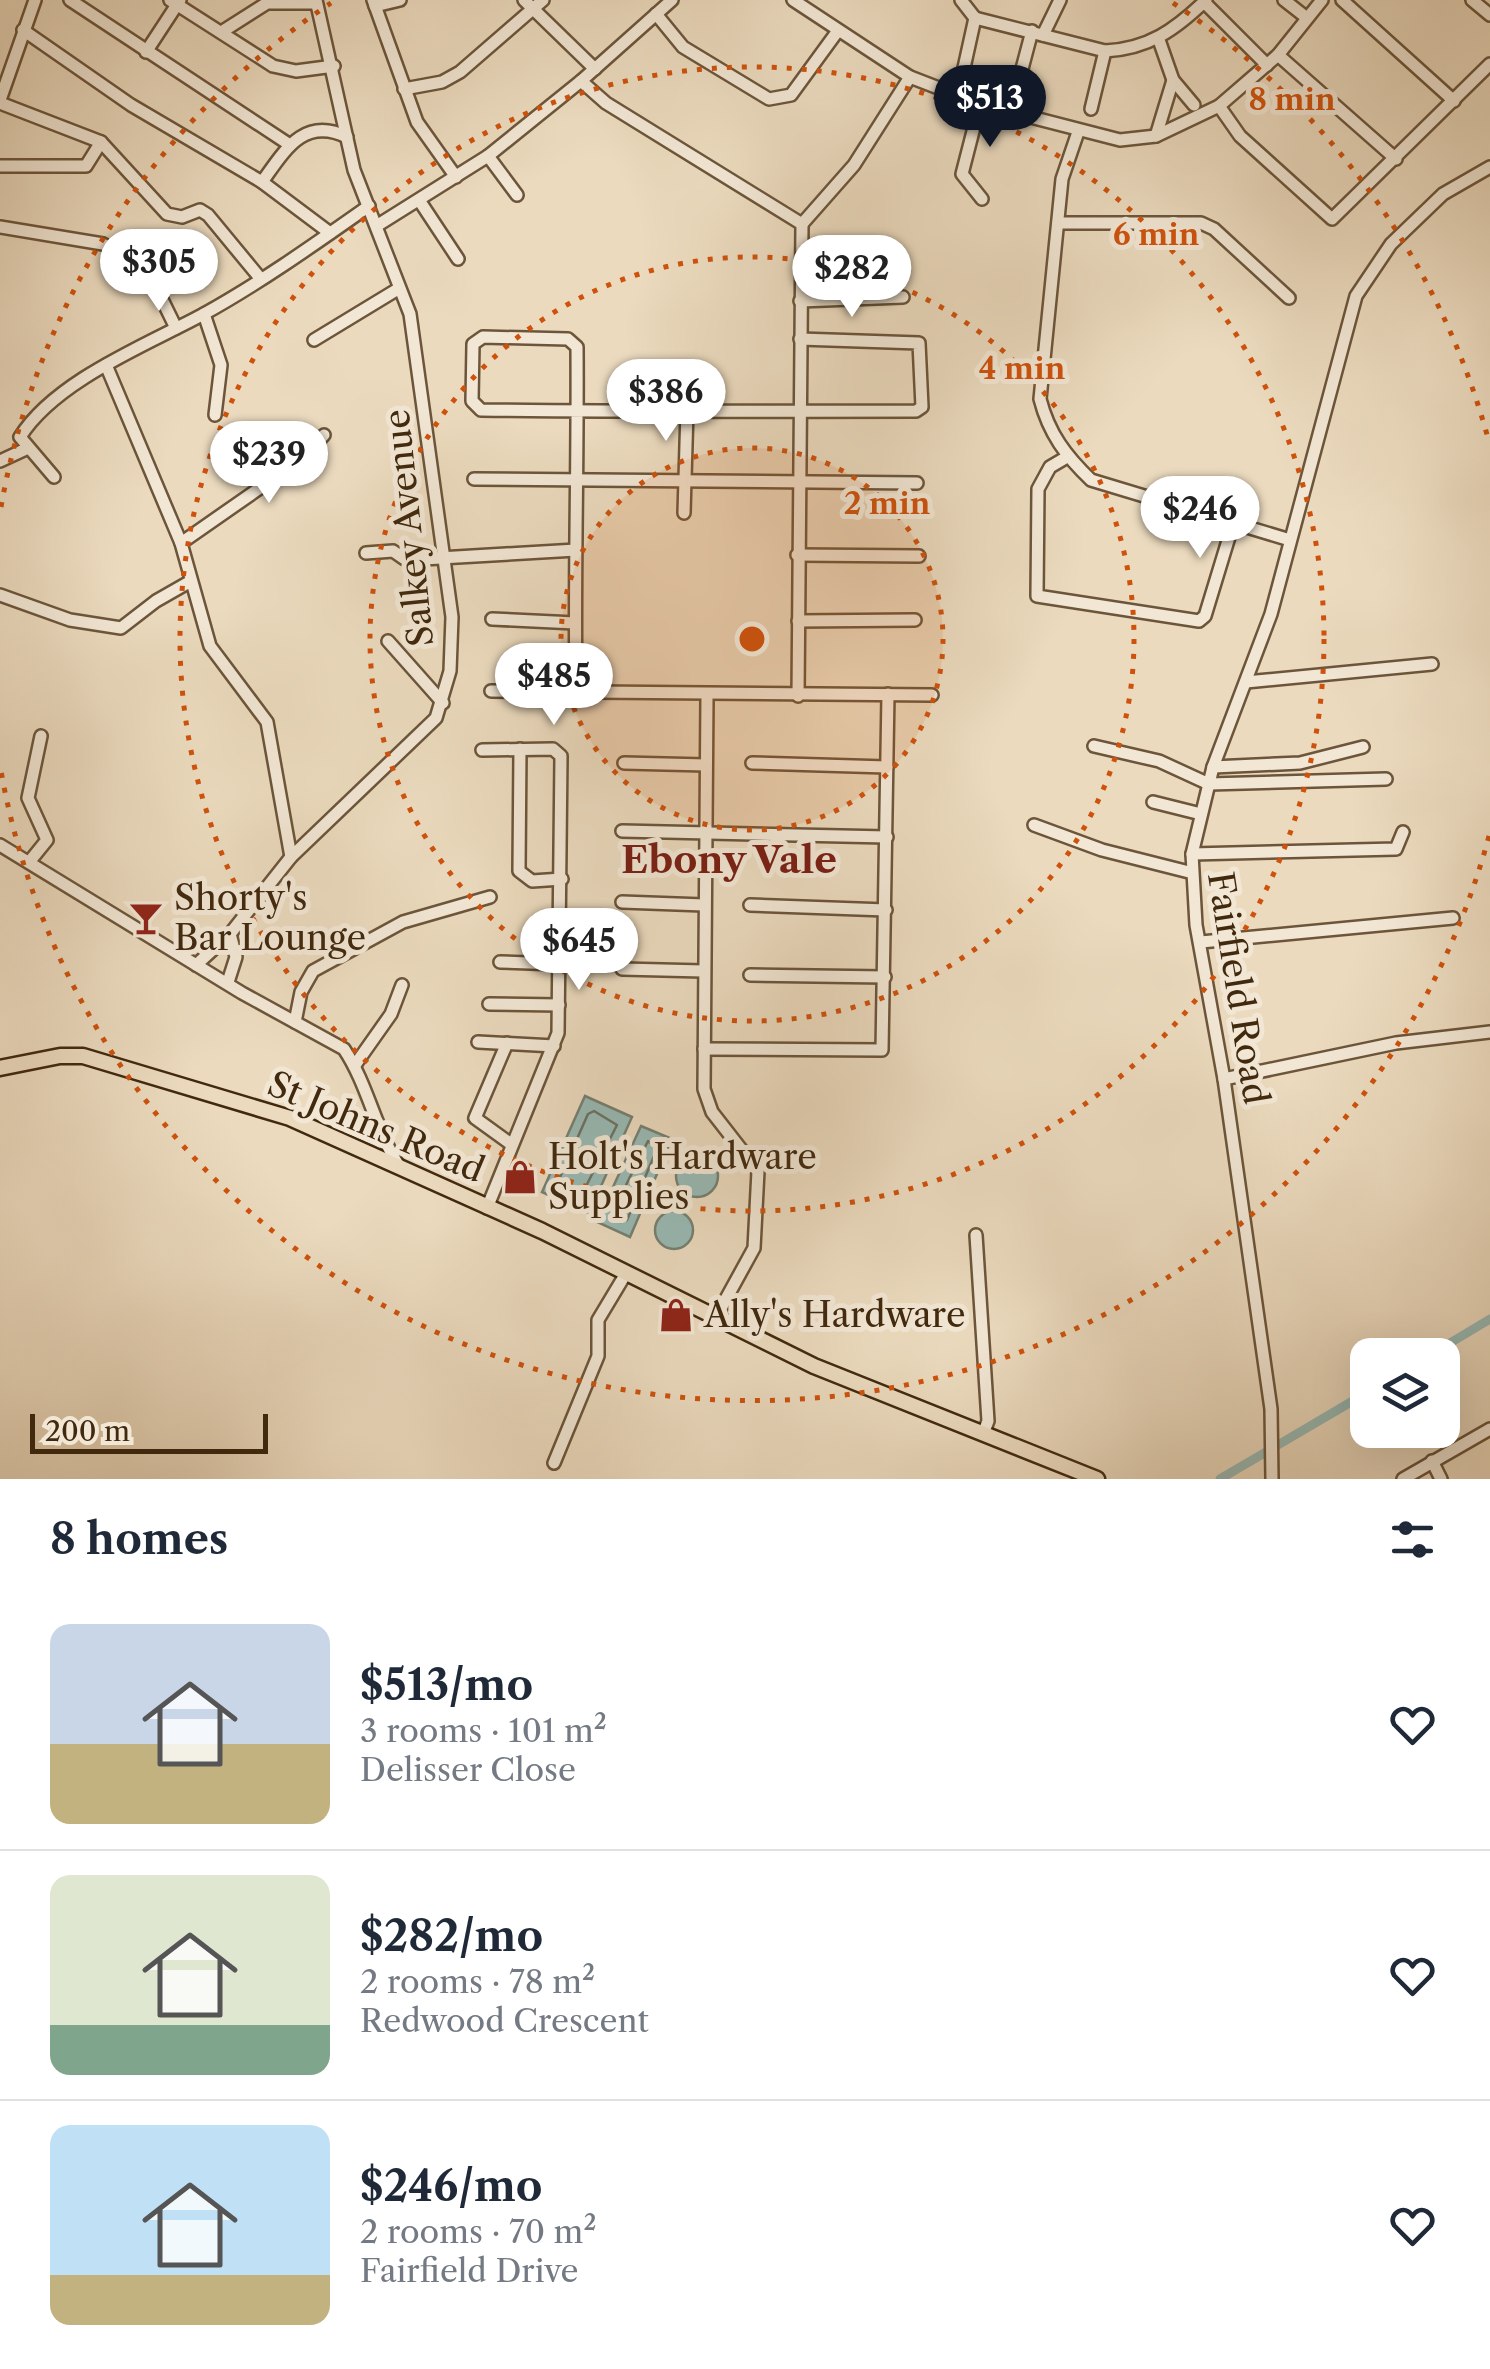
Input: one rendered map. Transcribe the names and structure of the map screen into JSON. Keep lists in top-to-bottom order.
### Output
{
  "streets": {
    "main road": ["St Johns Road"],
    "street": ["Salkey Avenue", "Fairfield Road"]
  },
  "districts": ["Ebony Vale"],
  "places": {
    "bar": ["Shorty's Bar Lounge"],
    "shop": ["Holt's Hardware Supplies", "Ally's Hardware"]
  },
  "scale_bar": "200 m",
  "page": {
    "price": [
      "$513",
      "$305",
      "$282",
      "$386",
      "$239",
      "$246",
      "$485",
      "$645"
    ],
    "scale": "200 m",
    "heading": "8 homes",
    "list": [
      {
        "name": "$513/mo",
        "note": "3 rooms · 101 m² · Delisser Close"
      },
      {
        "name": "$282/mo",
        "note": "2 rooms · 78 m² · Redwood Crescent"
      },
      {
        "name": "$246/mo",
        "note": "2 rooms · 70 m² · Fairfield Drive"
      }
    ]
  },
  "rings": [
    "8 min",
    "6 min",
    "4 min",
    "2 min"
  ]
}
